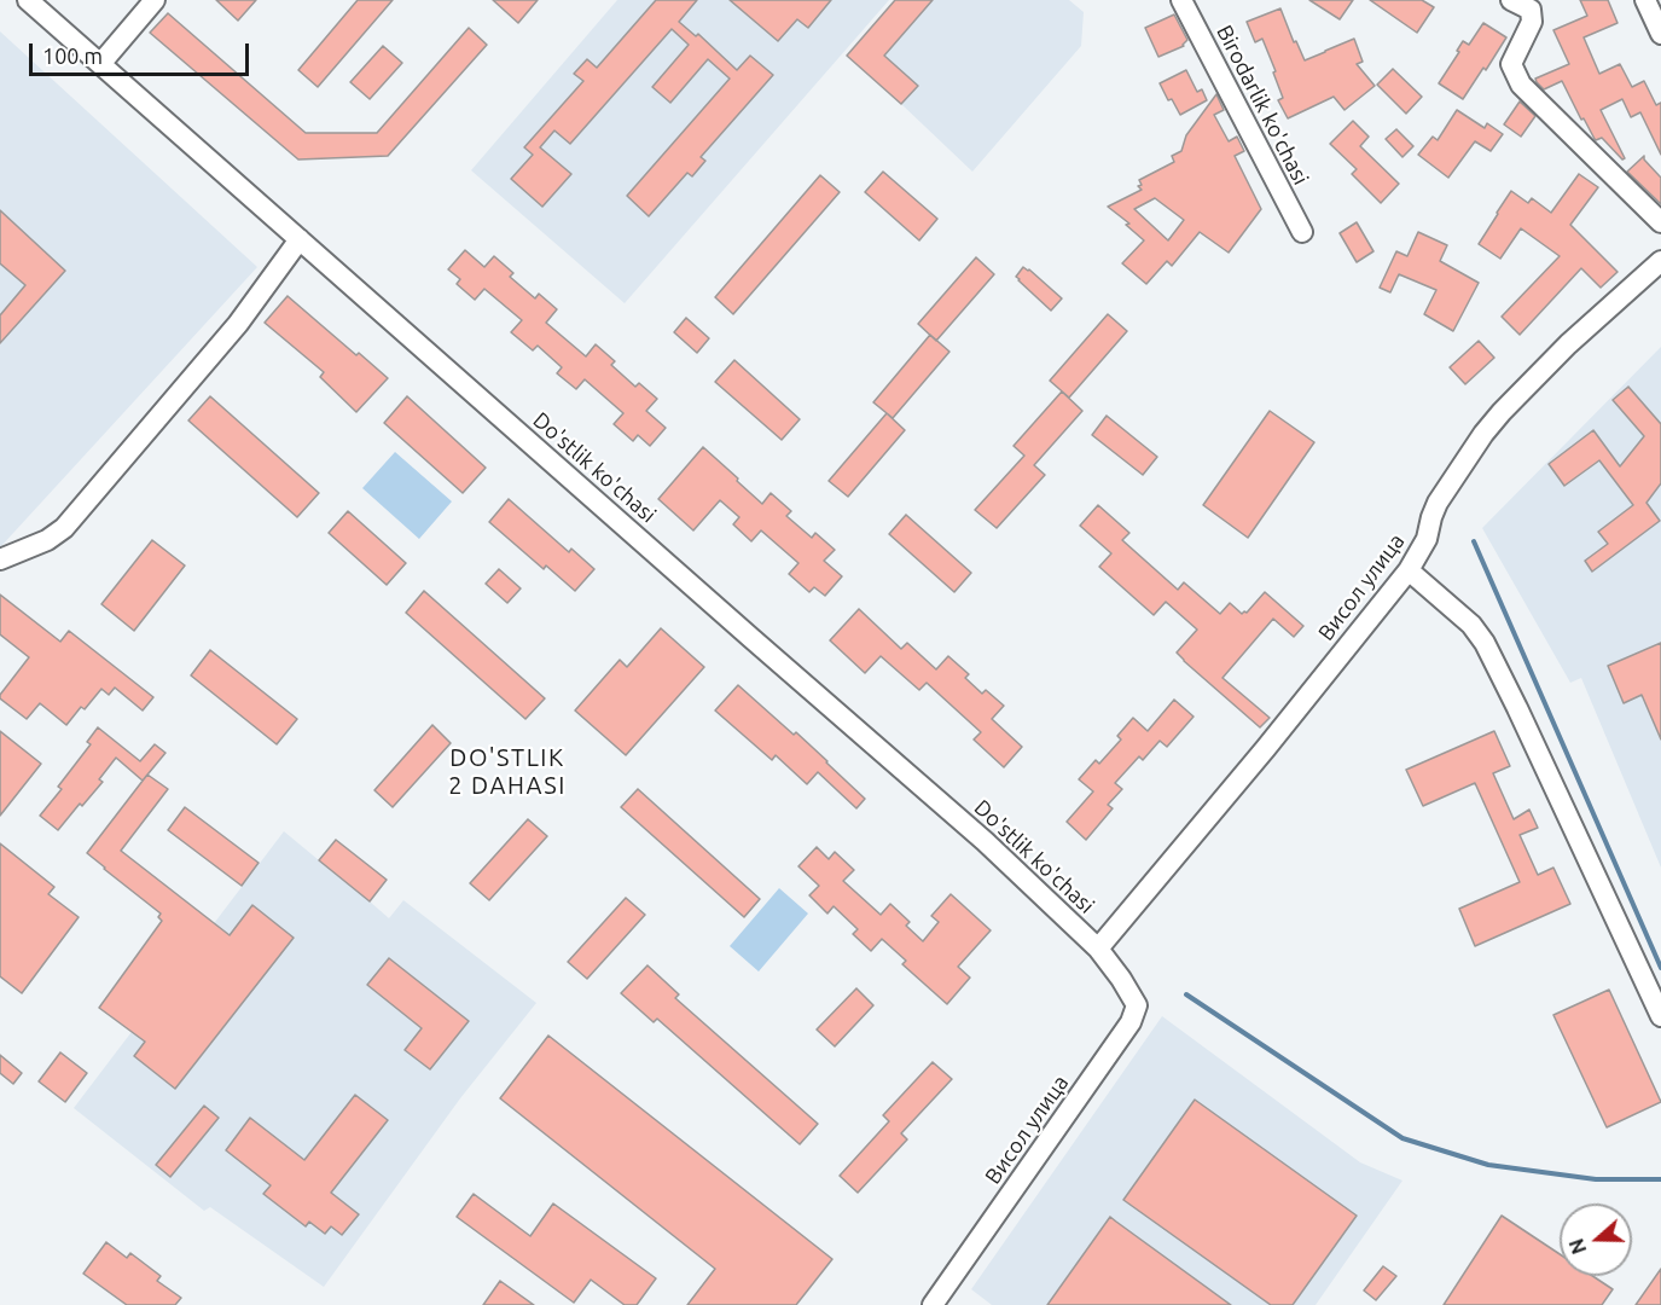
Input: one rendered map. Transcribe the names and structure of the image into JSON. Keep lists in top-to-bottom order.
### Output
{
  "streets": {
    "street": ["Birodarlik ko'chasi", "Do'stlik ko'chasi", "Висол улица"]
  },
  "crossings": [
    ["Do'stlik ko'chasi", "Висол улица"]
  ],
  "districts": ["DO'STLIK 2 DAHASI"],
  "scale_bar": "100 m",
  "north": "left"
}
